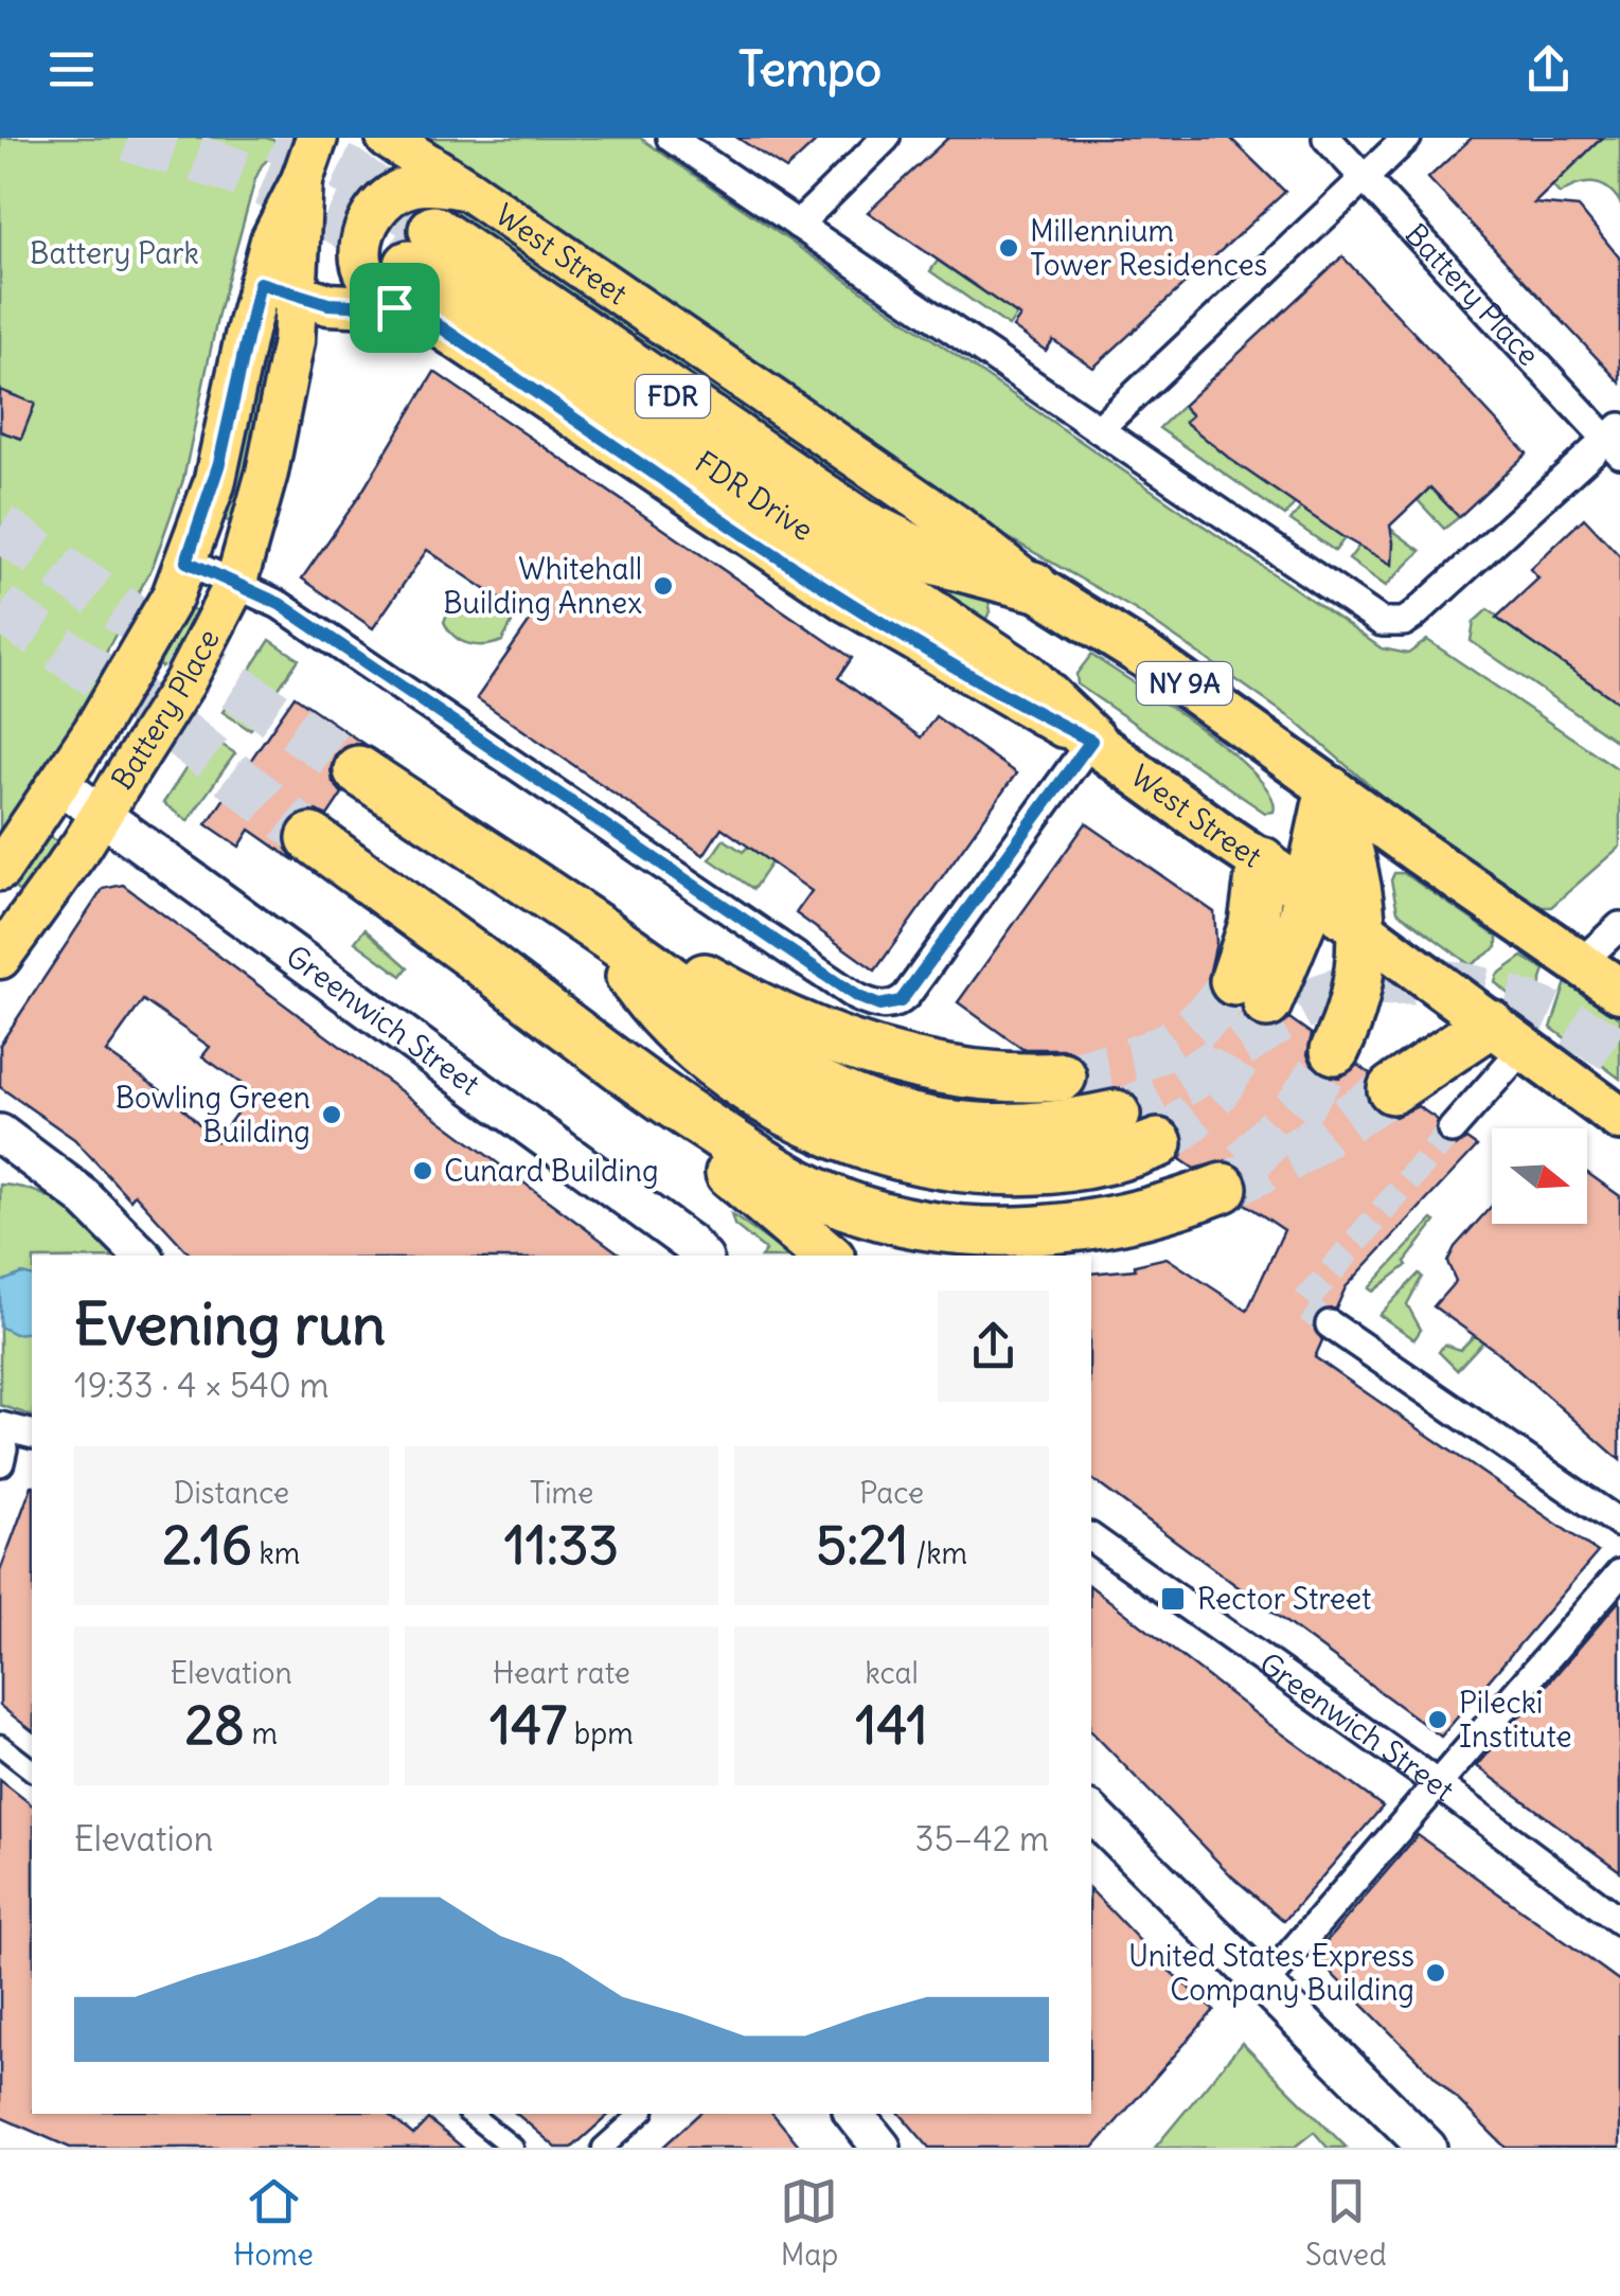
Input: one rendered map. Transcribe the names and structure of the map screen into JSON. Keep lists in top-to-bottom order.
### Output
{
  "streets": {
    "highway": [
      "West Street",
      "FDR",
      "FDR Drive",
      "NY 9A"
    ],
    "main road": ["Battery Place", "Greenwich Street"]
  },
  "crossings": [
    ["West Street", "FDR Drive"],
    ["Battery Place", "Greenwich Street"]
  ],
  "parks": ["Battery Park"],
  "places": {
    "other": [
      "Millennium Tower Residences",
      "Whitehall Building Annex",
      "Bowling Green Building",
      "Cunard Building",
      "Pilecki Institute",
      "United States Express Company Building"
    ],
    "transit": ["Rector Street"]
  },
  "north": "right",
  "page": {
    "header": "Tempo",
    "heading": ["Evening run", "19:33 · 4 × 540 m"],
    "stats": [
      ["Distance", "2.16 km"],
      ["Time", "11:33"],
      ["Pace", "5:21 /km"],
      ["Elevation", "28 m"],
      ["Heart rate", "147 bpm"],
      ["kcal", "141"]
    ],
    "chart": ["Elevation", "35–42 m"],
    "tabs": ["Home", "Map", "Saved"]
  }
}
